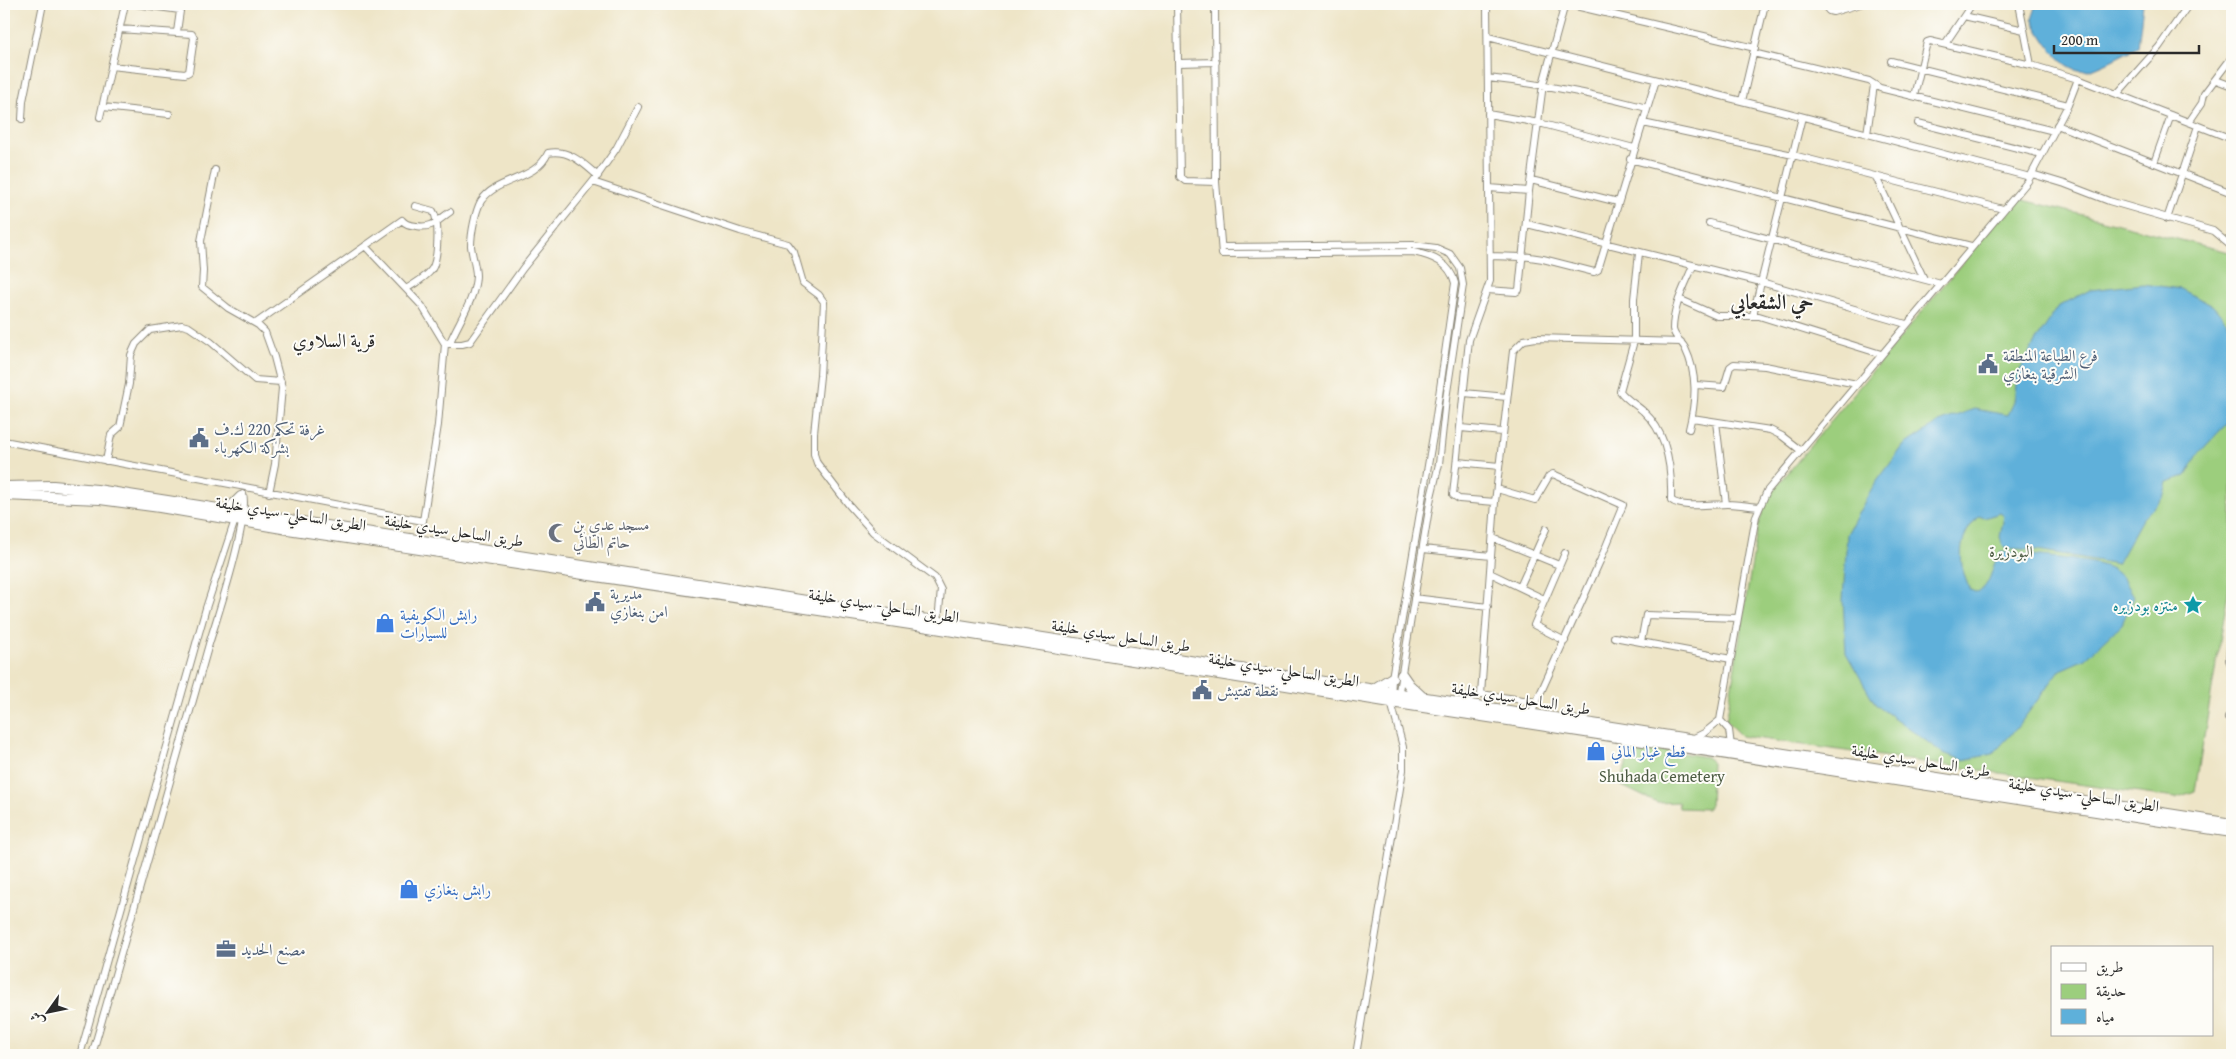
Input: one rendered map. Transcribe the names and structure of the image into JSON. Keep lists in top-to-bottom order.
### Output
{
  "streets": {
    "highway": ["الطريق الساحلي- سيدي خليفة", "طريق الساحل سيدي خليفة"]
  },
  "crossings": [
    ["الطريق الساحلي- سيدي خليفة", "طريق الساحل سيدي خليفة"]
  ],
  "districts": ["حي الشقعابي", "قرية السلاوي"],
  "parks": ["البودزيرة", "Shuhada Cemetery"],
  "places": {
    "public building": [
      "فرع الطباعة المنطقة الشرقية بنغازي",
      "غرفة تحكم 220 ك.ف بشركة الكهرباء",
      "مديرية امن بنغازي",
      "نقطة تفتيش"
    ],
    "mosque": ["مسجد عدي بن حاتم الطائي"],
    "place": ["منتزه بودزيره"],
    "shop": ["رابش الكويفية للسيارات", "قطع غيار الماني", "رابش بنغازي"],
    "office": ["مصنع الحديد"]
  },
  "legend": ["طريق", "حديقة", "مياه"],
  "scale_bar": "200 m",
  "north": "bottom left"
}
